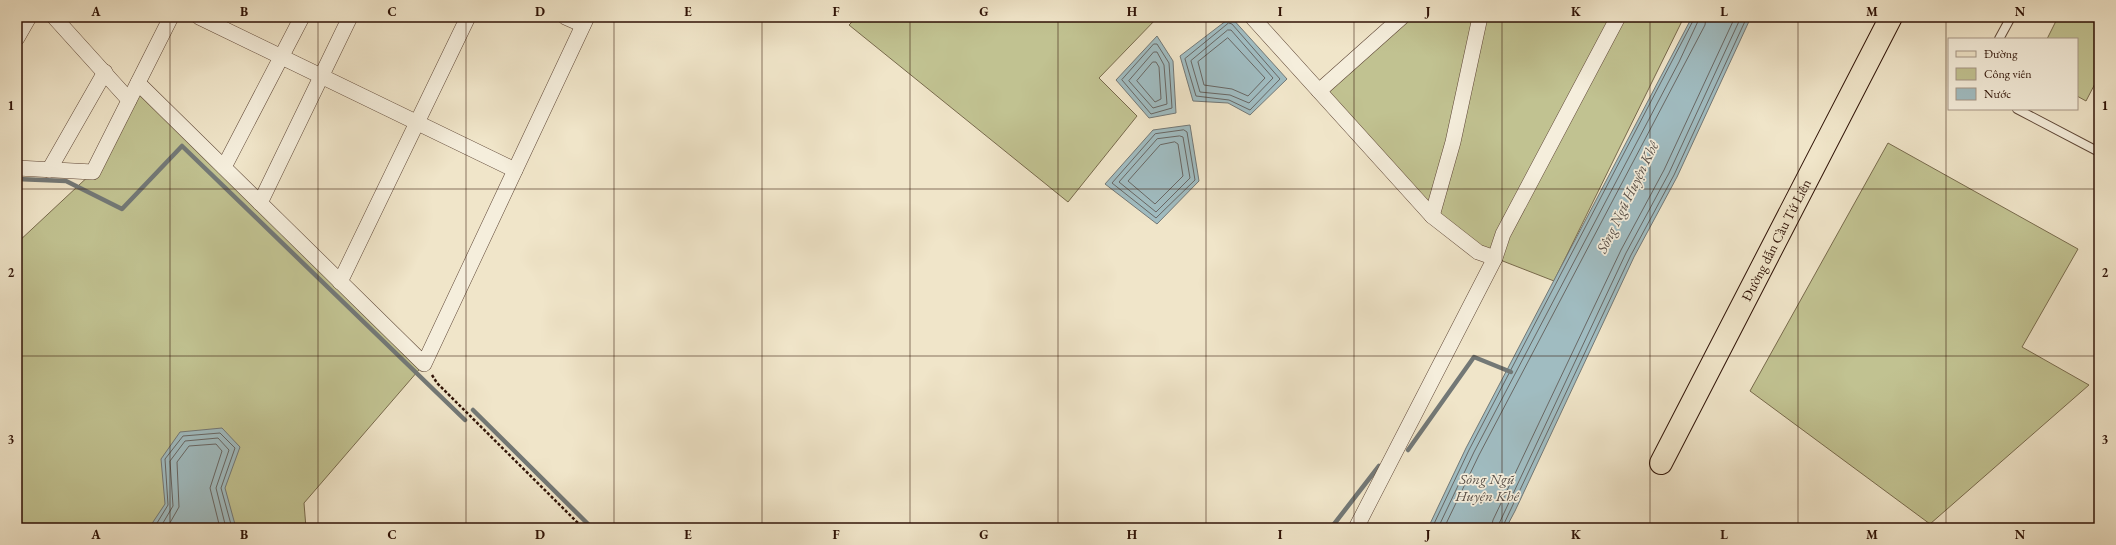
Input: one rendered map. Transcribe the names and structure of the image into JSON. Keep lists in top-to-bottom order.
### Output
{
  "streets": {
    "main road": ["Đường dẫn Cầu Tứ Liên"]
  },
  "water": ["Sông Ngũ Huyện Khê"],
  "legend": ["Đường", "Công viên", "Nước"],
  "grid": {
    "columns": [
      "A",
      "B",
      "C",
      "D",
      "E",
      "F",
      "G",
      "H",
      "I",
      "J",
      "K",
      "L",
      "M",
      "N"
    ],
    "rows": ["1", "2", "3"]
  }
}
